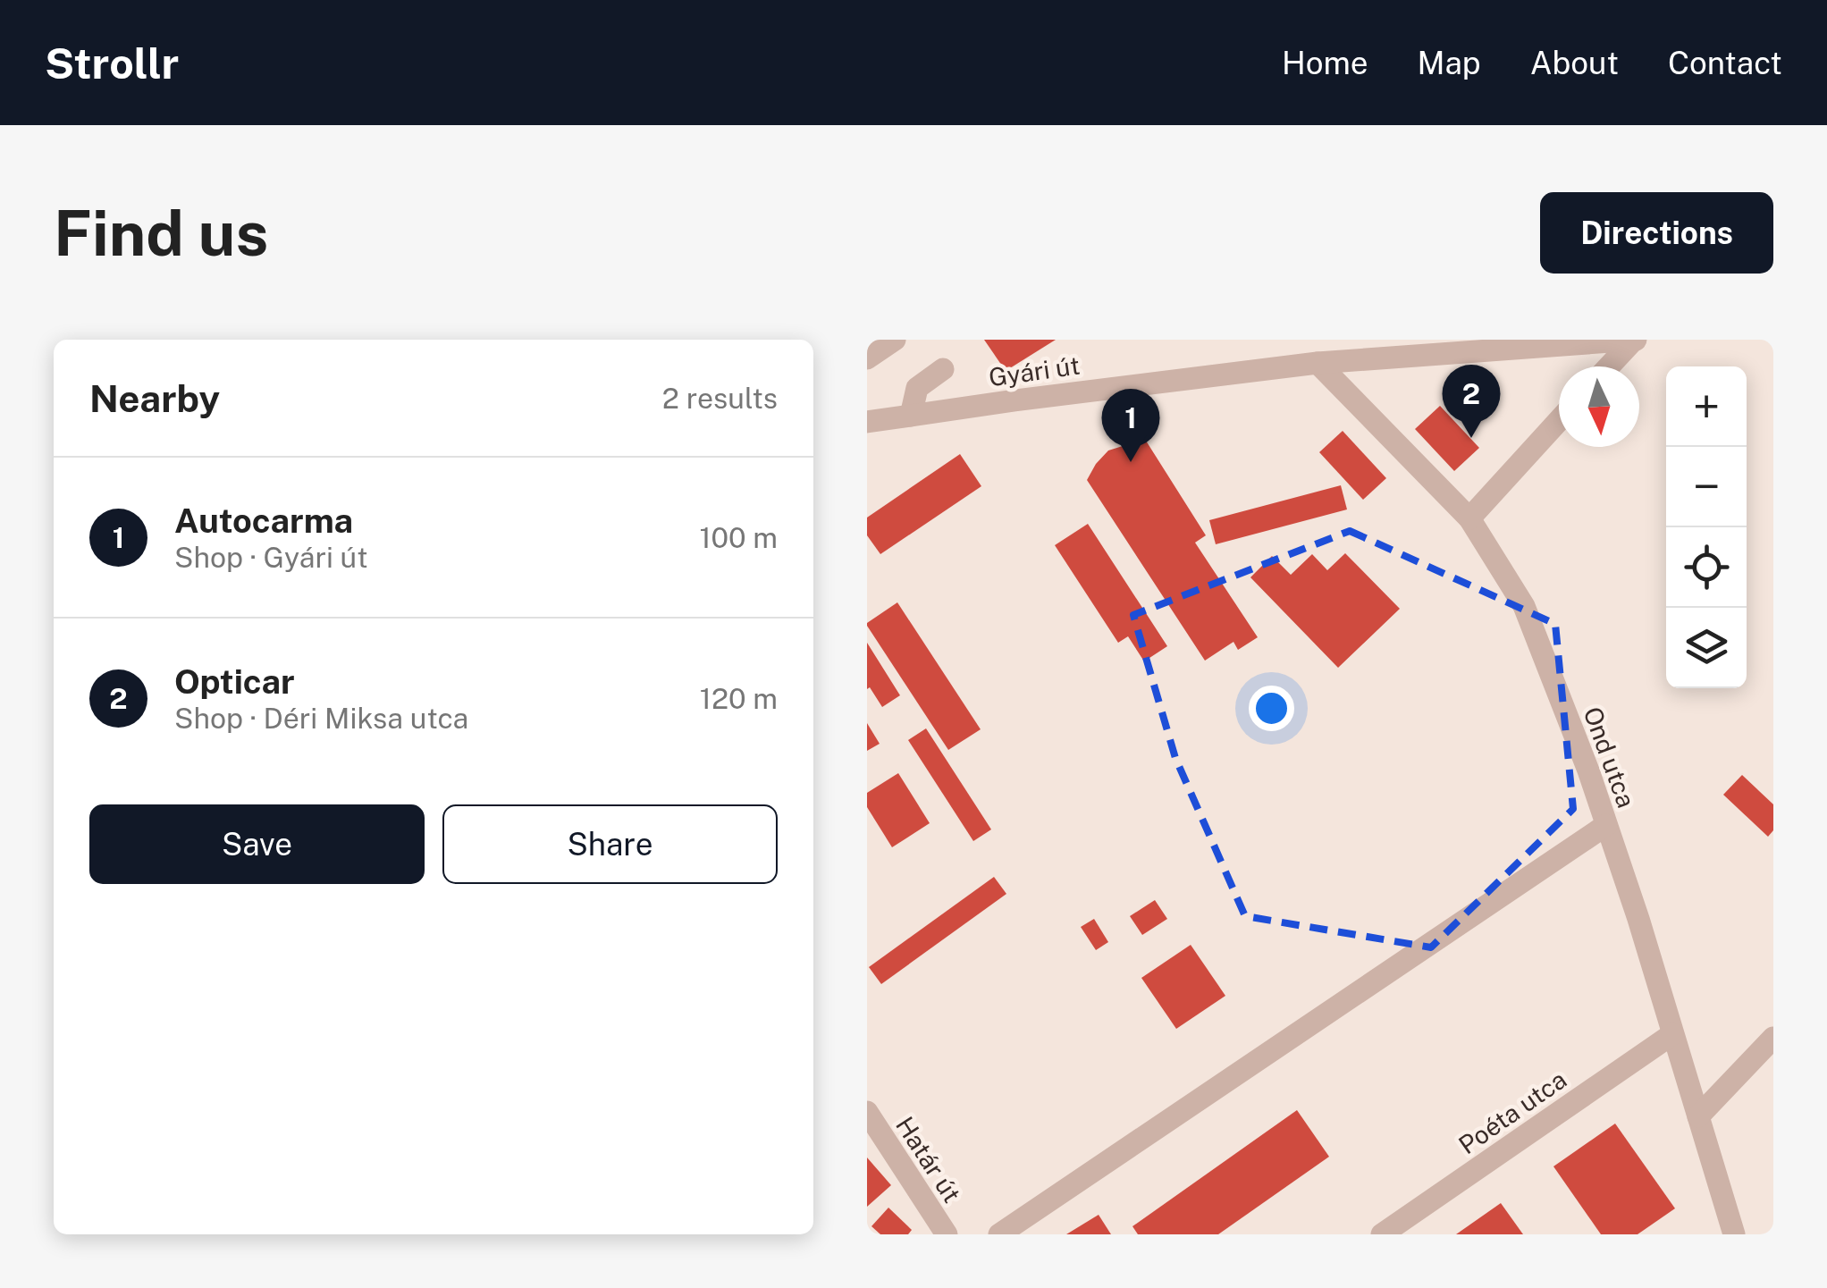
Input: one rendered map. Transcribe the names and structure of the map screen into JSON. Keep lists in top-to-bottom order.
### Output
{
  "streets": {
    "street": [
      "Gyári út",
      "Ond utca",
      "Poéta utca",
      "Határ út"
    ]
  },
  "crossings": [
    ["Gyári út", "Ond utca"],
    ["Ond utca", "Poéta utca"]
  ],
  "north": "bottom",
  "page": {
    "header": "Strollr",
    "nav": [
      "Home",
      "Map",
      "About",
      "Contact"
    ],
    "buttons": [
      "Directions",
      ["Save", "Share"]
    ],
    "title": "Find us",
    "heading": ["Nearby", "2 results"],
    "pins": ["2", "1"],
    "map_buttons": ["+", "−"],
    "list": [
      {
        "mark": "1",
        "name": "Autocarma",
        "note": "Shop · Gyári út",
        "value": "100 m"
      },
      {
        "mark": "2",
        "name": "Opticar",
        "note": "Shop · Déri Miksa utca",
        "value": "120 m"
      }
    ]
  }
}
